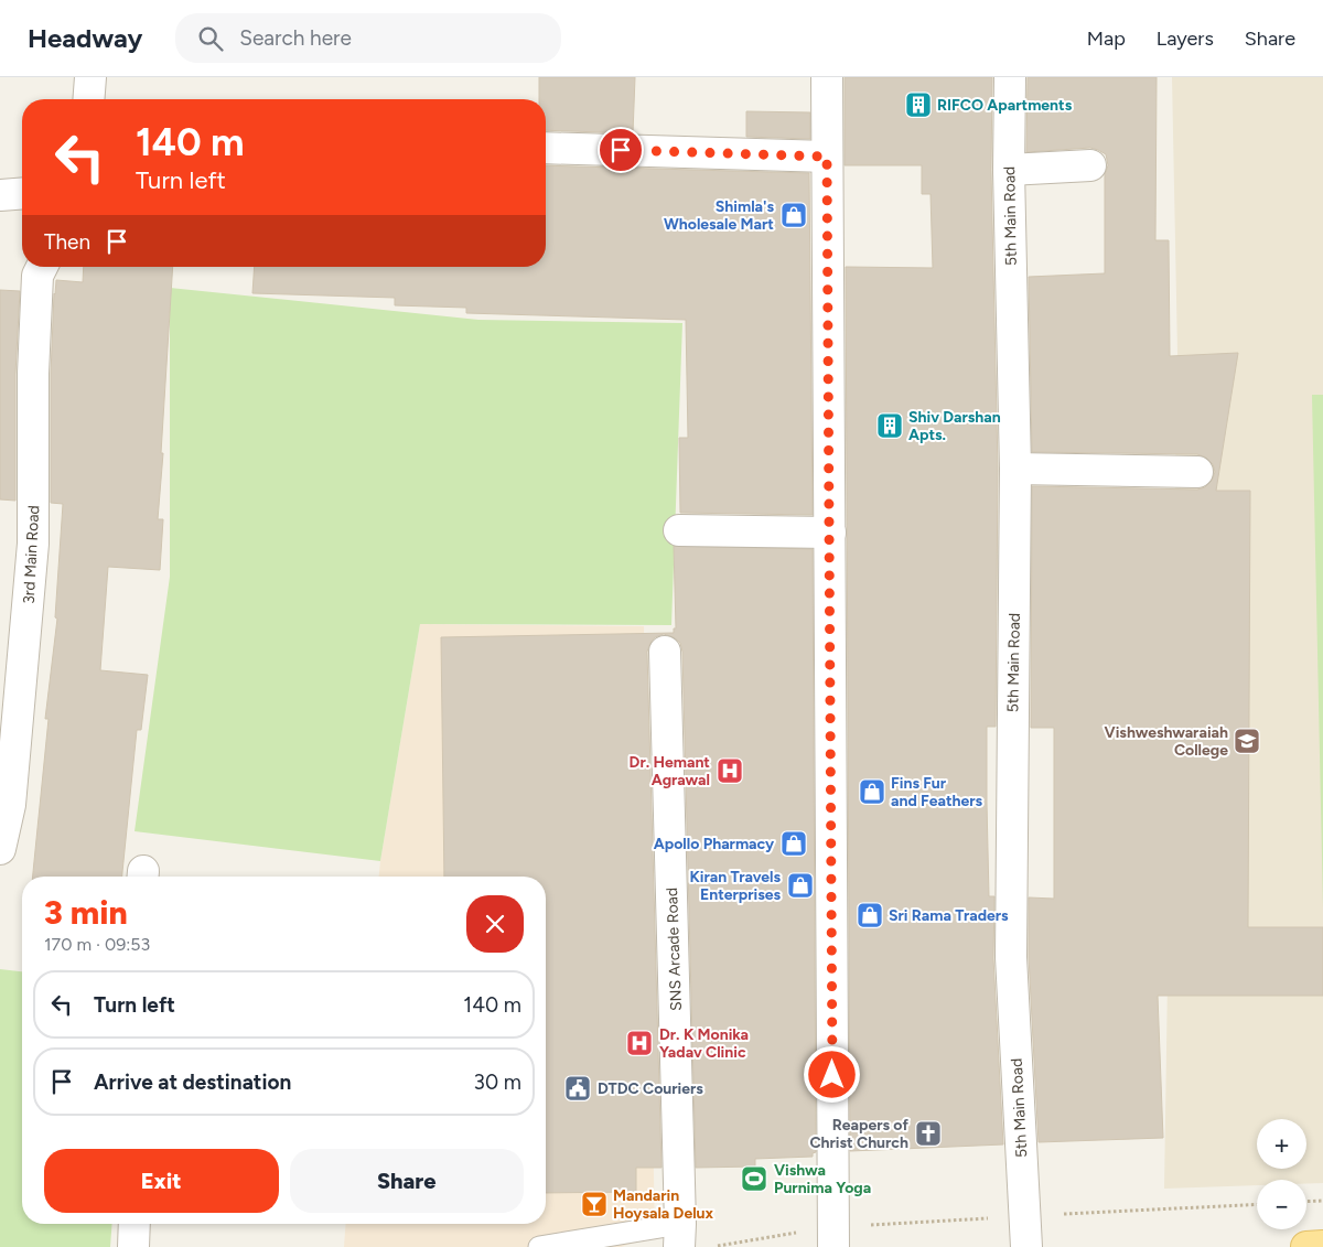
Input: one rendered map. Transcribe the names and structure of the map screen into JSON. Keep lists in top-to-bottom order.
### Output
{
  "streets": {
    "street": ["5th Main Road", "3rd Main Road", "SNS Arcade Road"]
  },
  "places": {
    "building": ["RIFCO Apartments", "Shiv Darshan Apts."],
    "shop": [
      "Shimla's Wholesale Mart",
      "Fins Fur and Feathers",
      "Apollo Pharmacy",
      "Kiran Travels Enterprises",
      "Sri Rama Traders"
    ],
    "school or university": ["Vishweshwaraiah College"],
    "hospital": ["Dr. Hemant Agrawal", "Dr. K Monika Yadav Clinic"],
    "public building": ["DTDC Couriers"],
    "church": ["Reapers of Christ Church"],
    "sports": ["Vishwa Purnima Yoga"],
    "bar": ["Mandarin Hoysala Delux"]
  },
  "page": {
    "header": "Headway",
    "search": "Search here",
    "nav": ["Map", "Layers", "Share"],
    "turn": ["140 m", "Turn left"],
    "then": "Then",
    "heading": ["3 min", "170 m · 09:53"],
    "list": [
      {
        "name": "Turn left",
        "value": "140 m"
      },
      {
        "name": "Arrive at destination",
        "value": "30 m"
      }
    ],
    "map_buttons": ["+", "−"],
    "buttons": ["Exit", "Share"]
  }
}
